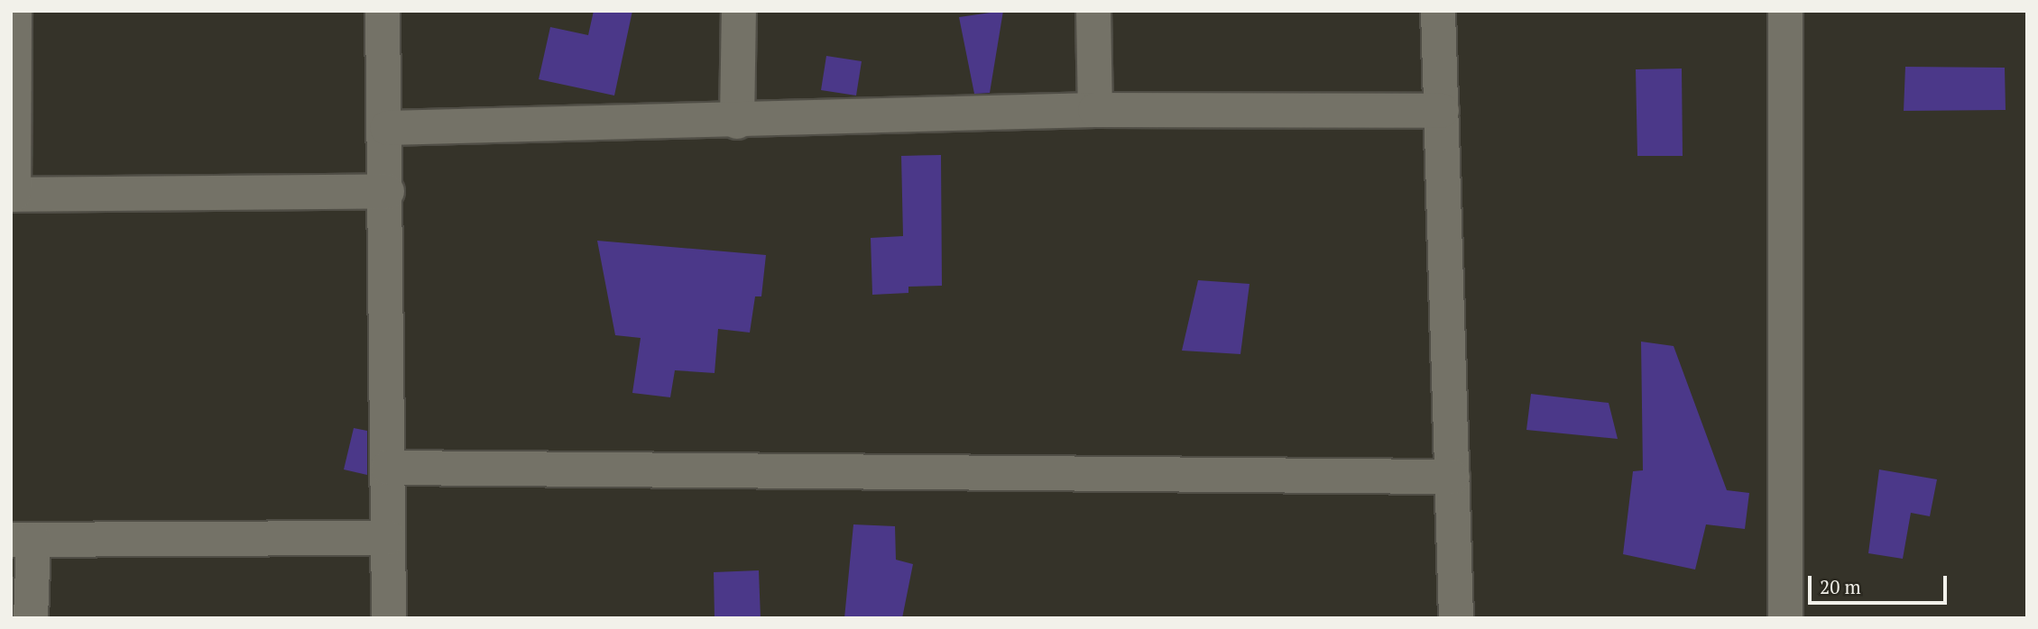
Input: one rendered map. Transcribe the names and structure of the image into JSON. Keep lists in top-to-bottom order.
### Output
{
  "scale_bar": "20 m"
}
